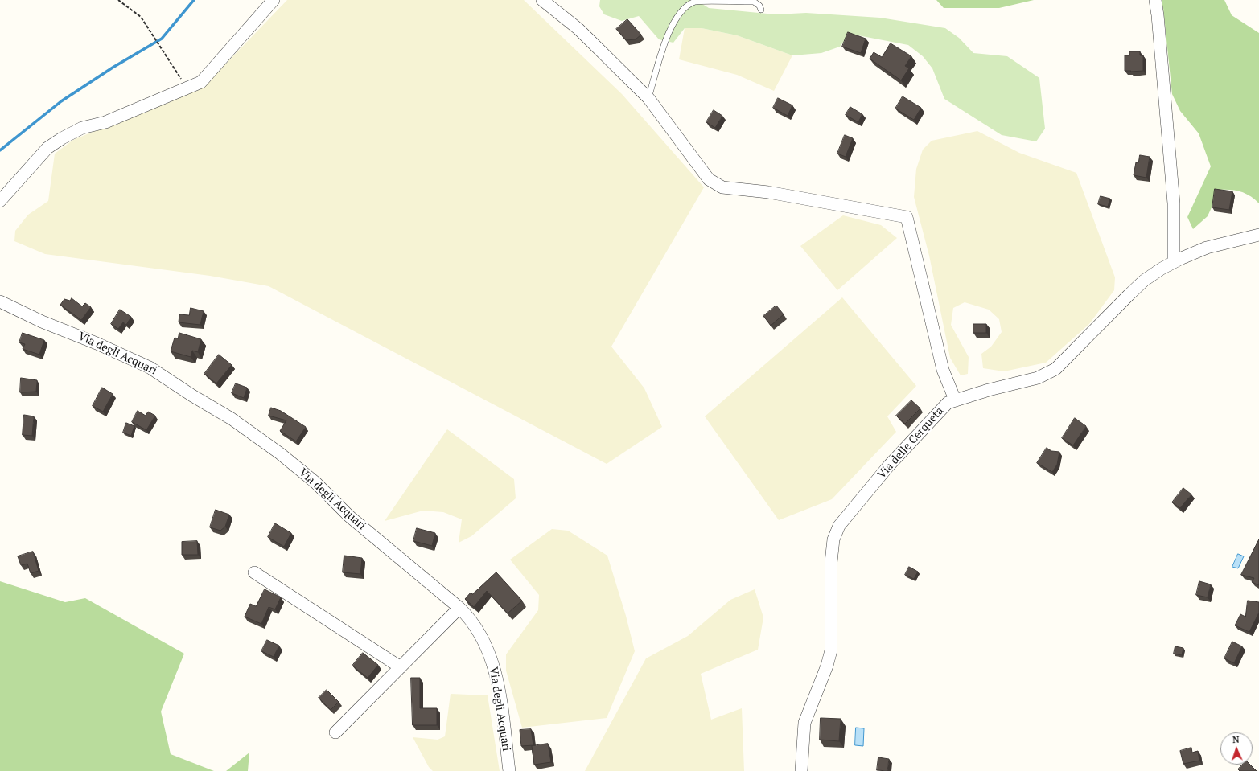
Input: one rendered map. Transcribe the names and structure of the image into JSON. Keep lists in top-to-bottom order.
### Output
{
  "streets": {
    "street": ["Via degli Acquari", "Via delle Cerqueta"]
  },
  "north": "top"
}
